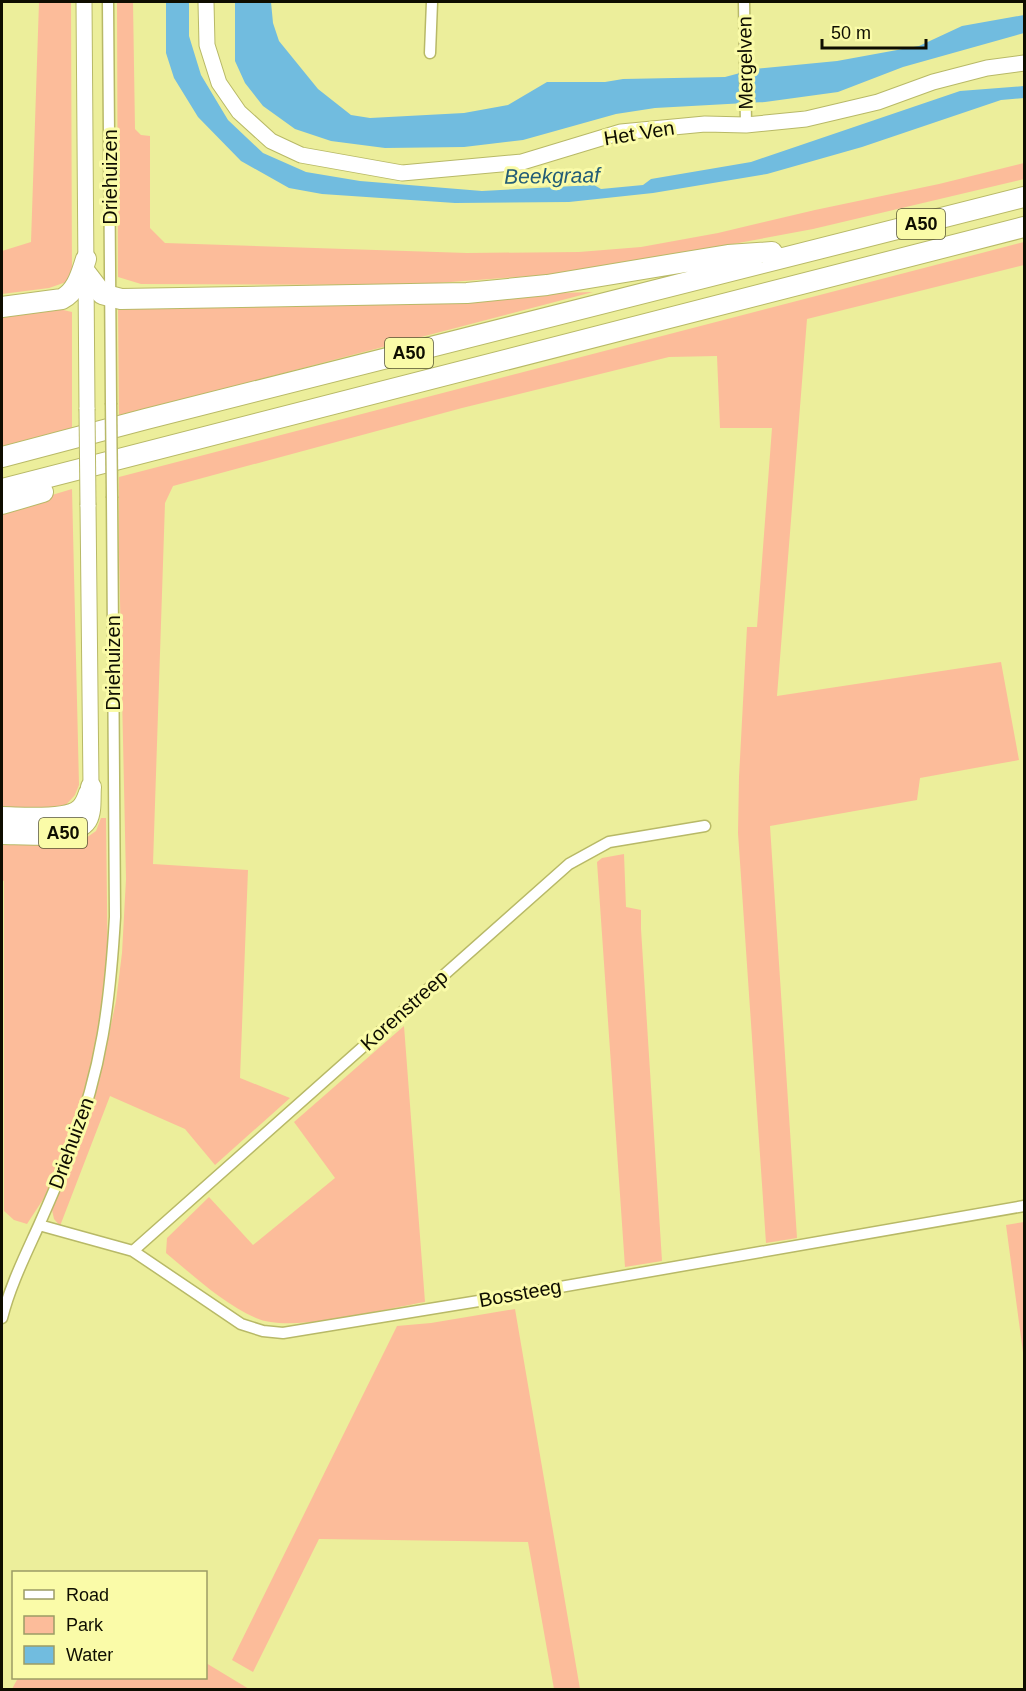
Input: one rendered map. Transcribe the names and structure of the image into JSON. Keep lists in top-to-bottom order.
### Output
{
  "streets": {
    "highway": ["A50"],
    "street": [
      "Mergelven",
      "Het Ven",
      "Driehuizen",
      "Korenstreep",
      "Bossteeg"
    ]
  },
  "crossings": [
    ["Mergelven", "Het Ven"],
    ["Driehuizen", "A50"],
    ["Driehuizen", "Bossteeg"],
    ["Korenstreep", "Bossteeg"]
  ],
  "water": ["Beekgraaf"],
  "legend": ["Road", "Park", "Water"],
  "scale_bar": "50 m"
}
